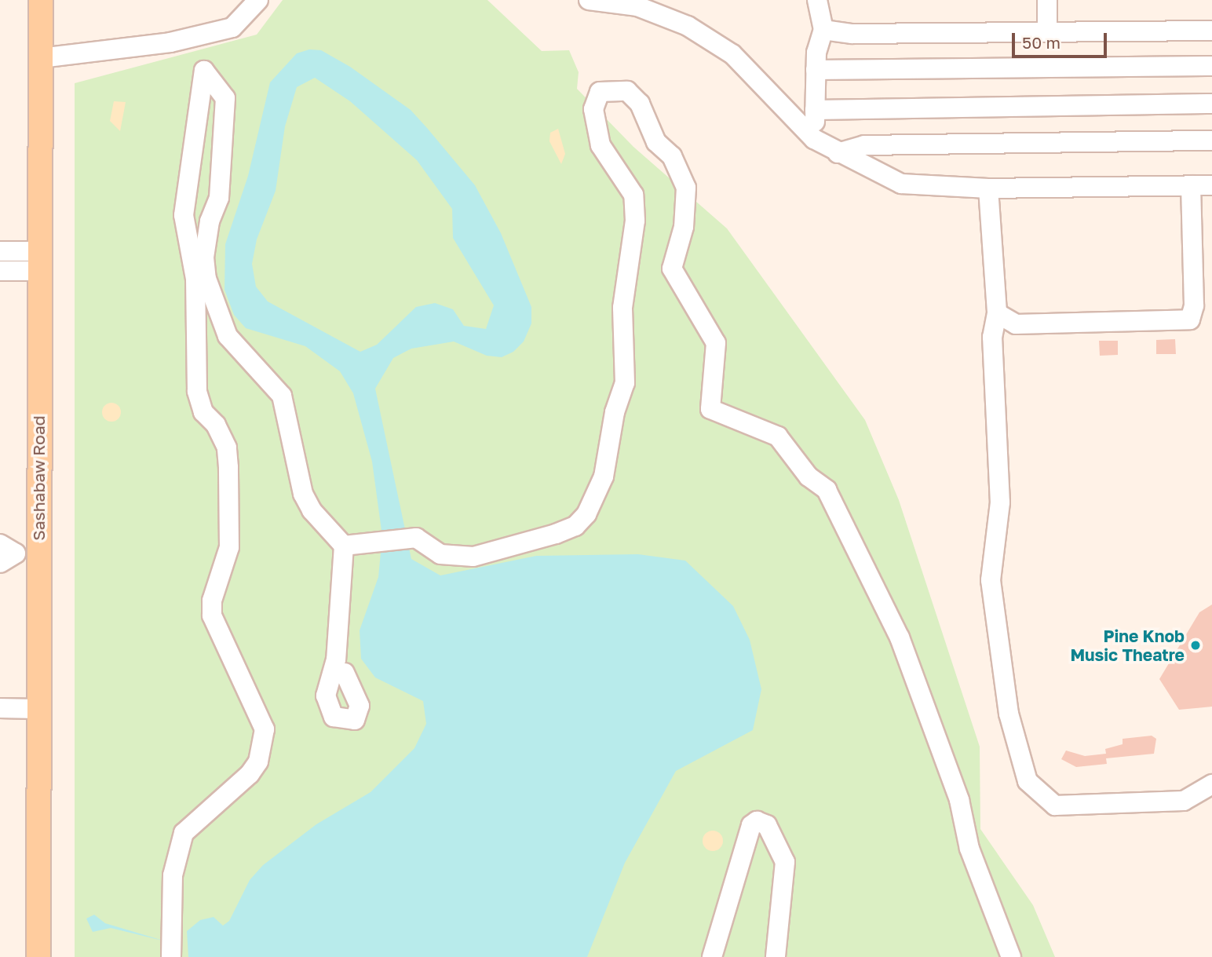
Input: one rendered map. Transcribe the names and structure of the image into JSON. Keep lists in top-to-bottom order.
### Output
{
  "streets": {
    "main road": ["Sashabaw Road"]
  },
  "places": ["Pine Knob Music Theatre"],
  "scale_bar": "50 m"
}
